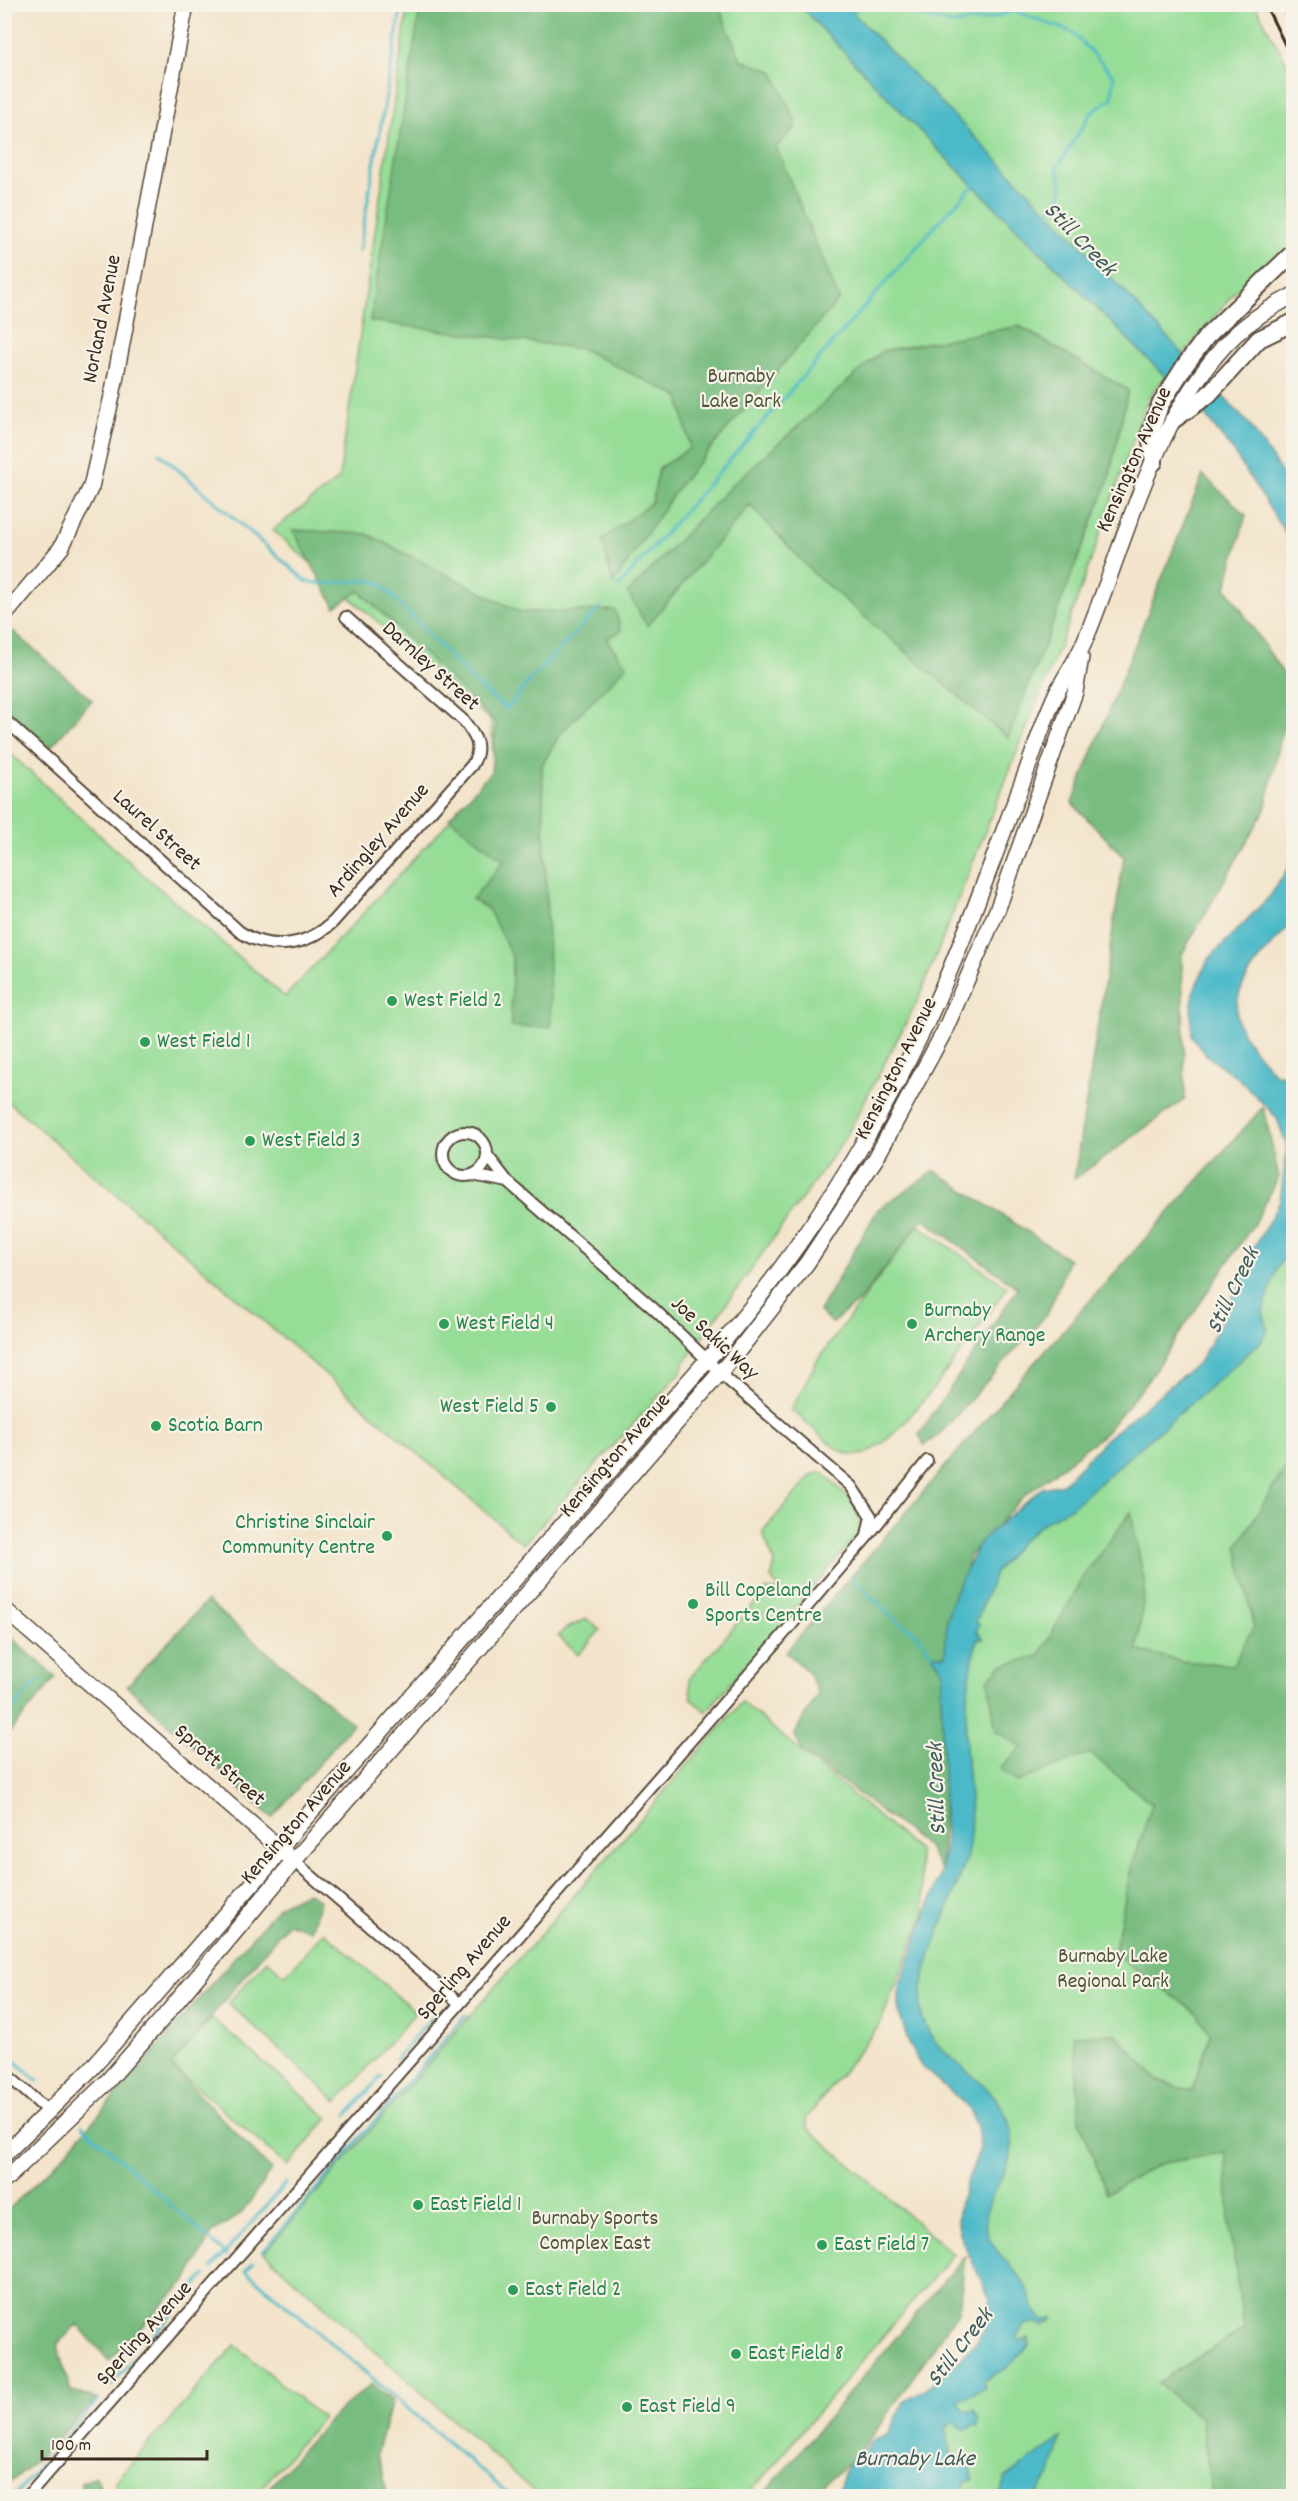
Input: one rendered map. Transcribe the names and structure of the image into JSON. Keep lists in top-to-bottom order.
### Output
{
  "streets": {
    "main road": ["Norland Avenue", "Kensington Avenue", "Sprott Street"],
    "street": [
      "Darnley Street",
      "Laurel Street",
      "Ardingley Avenue",
      "Joe Sakic Way",
      "Sperling Avenue"
    ]
  },
  "crossings": [
    ["Kensington Avenue", "Joe Sakic Way"],
    ["Kensington Avenue", "Sprott Street"],
    ["Darnley Street", "Ardingley Avenue"],
    ["Laurel Street", "Ardingley Avenue"],
    ["Joe Sakic Way", "Sperling Avenue"],
    ["Sprott Street", "Sperling Avenue"]
  ],
  "water": ["Still Creek", "Burnaby Lake"],
  "parks": ["Burnaby Lake Park", "Burnaby Lake Regional Park", "Burnaby Sports Complex East"],
  "places": [
    "West Field 2",
    "West Field 1",
    "West Field 3",
    "West Field 4",
    "Burnaby Archery Range",
    "West Field 5",
    "Scotia Barn",
    "Christine Sinclair Community Centre",
    "Bill Copeland Sports Centre",
    "East Field 1",
    "East Field 7",
    "East Field 2",
    "East Field 8",
    "East Field 9"
  ],
  "scale_bar": "100 m"
}
